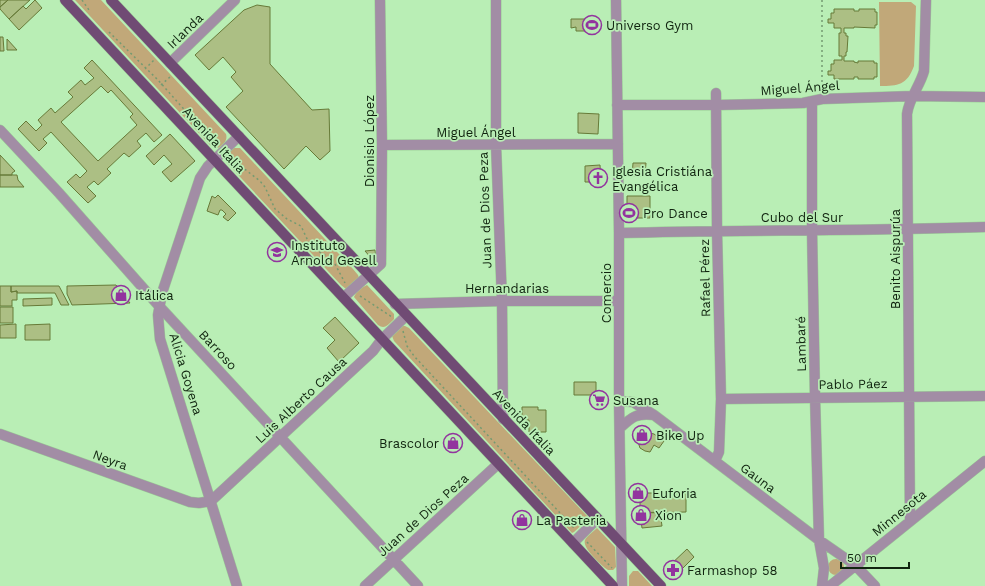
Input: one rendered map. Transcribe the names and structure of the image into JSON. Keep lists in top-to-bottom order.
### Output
{
  "streets": {
    "main road": ["Avenida Italia"],
    "street": [
      "Irlanda",
      "Miguel Ángel",
      "Dionisio López",
      "Juan de Dios Peza",
      "Cubo del Sur",
      "Benito Aispurúa",
      "Rafael Pérez",
      "Hernandarias",
      "Comercio",
      "Lambaré",
      "Barroso",
      "Alicia Goyena",
      "Pablo Páez",
      "Luis Alberto Causa",
      "Neyra",
      "Gauna",
      "Minnesota"
    ]
  },
  "crossings": [
    ["Irlanda", "Avenida Italia"],
    ["Miguel Ángel", "Dionisio López"],
    ["Miguel Ángel", "Juan de Dios Peza"],
    ["Miguel Ángel", "Benito Aispurúa"],
    ["Miguel Ángel", "Rafael Pérez"],
    ["Miguel Ángel", "Comercio"],
    ["Miguel Ángel", "Lambaré"],
    ["Avenida Italia", "Dionisio López"],
    ["Avenida Italia", "Juan de Dios Peza"],
    ["Avenida Italia", "Hernandarias"],
    ["Avenida Italia", "Comercio"],
    ["Avenida Italia", "Alicia Goyena"],
    ["Avenida Italia", "Luis Alberto Causa"],
    ["Juan de Dios Peza", "Hernandarias"],
    ["Juan de Dios Peza", "Barroso"],
    ["Cubo del Sur", "Benito Aispurúa"],
    ["Cubo del Sur", "Rafael Pérez"],
    ["Cubo del Sur", "Comercio"],
    ["Cubo del Sur", "Lambaré"],
    ["Benito Aispurúa", "Pablo Páez"],
    ["Benito Aispurúa", "Minnesota"],
    ["Rafael Pérez", "Pablo Páez"],
    ["Rafael Pérez", "Gauna"],
    ["Hernandarias", "Comercio"],
    ["Comercio", "Gauna"],
    ["Lambaré", "Pablo Páez"],
    ["Lambaré", "Gauna"],
    ["Barroso", "Alicia Goyena"],
    ["Barroso", "Luis Alberto Causa"],
    ["Alicia Goyena", "Luis Alberto Causa"],
    ["Alicia Goyena", "Neyra"],
    ["Luis Alberto Causa", "Neyra"],
    ["Gauna", "Minnesota"]
  ],
  "places": {
    "sports": ["Universo Gym", "Pro Dance"],
    "church": ["Iglesia Cristiána Evangélica"],
    "school or university": ["Instituto Arnold Gesell"],
    "shop": [
      "Itálica",
      "Bike Up",
      "Brascolor",
      "Euforia",
      "Xion",
      "La Pasteria"
    ],
    "supermarket": ["Susana"],
    "pharmacy": ["Farmashop 58"]
  },
  "scale_bar": "50 m"
}
